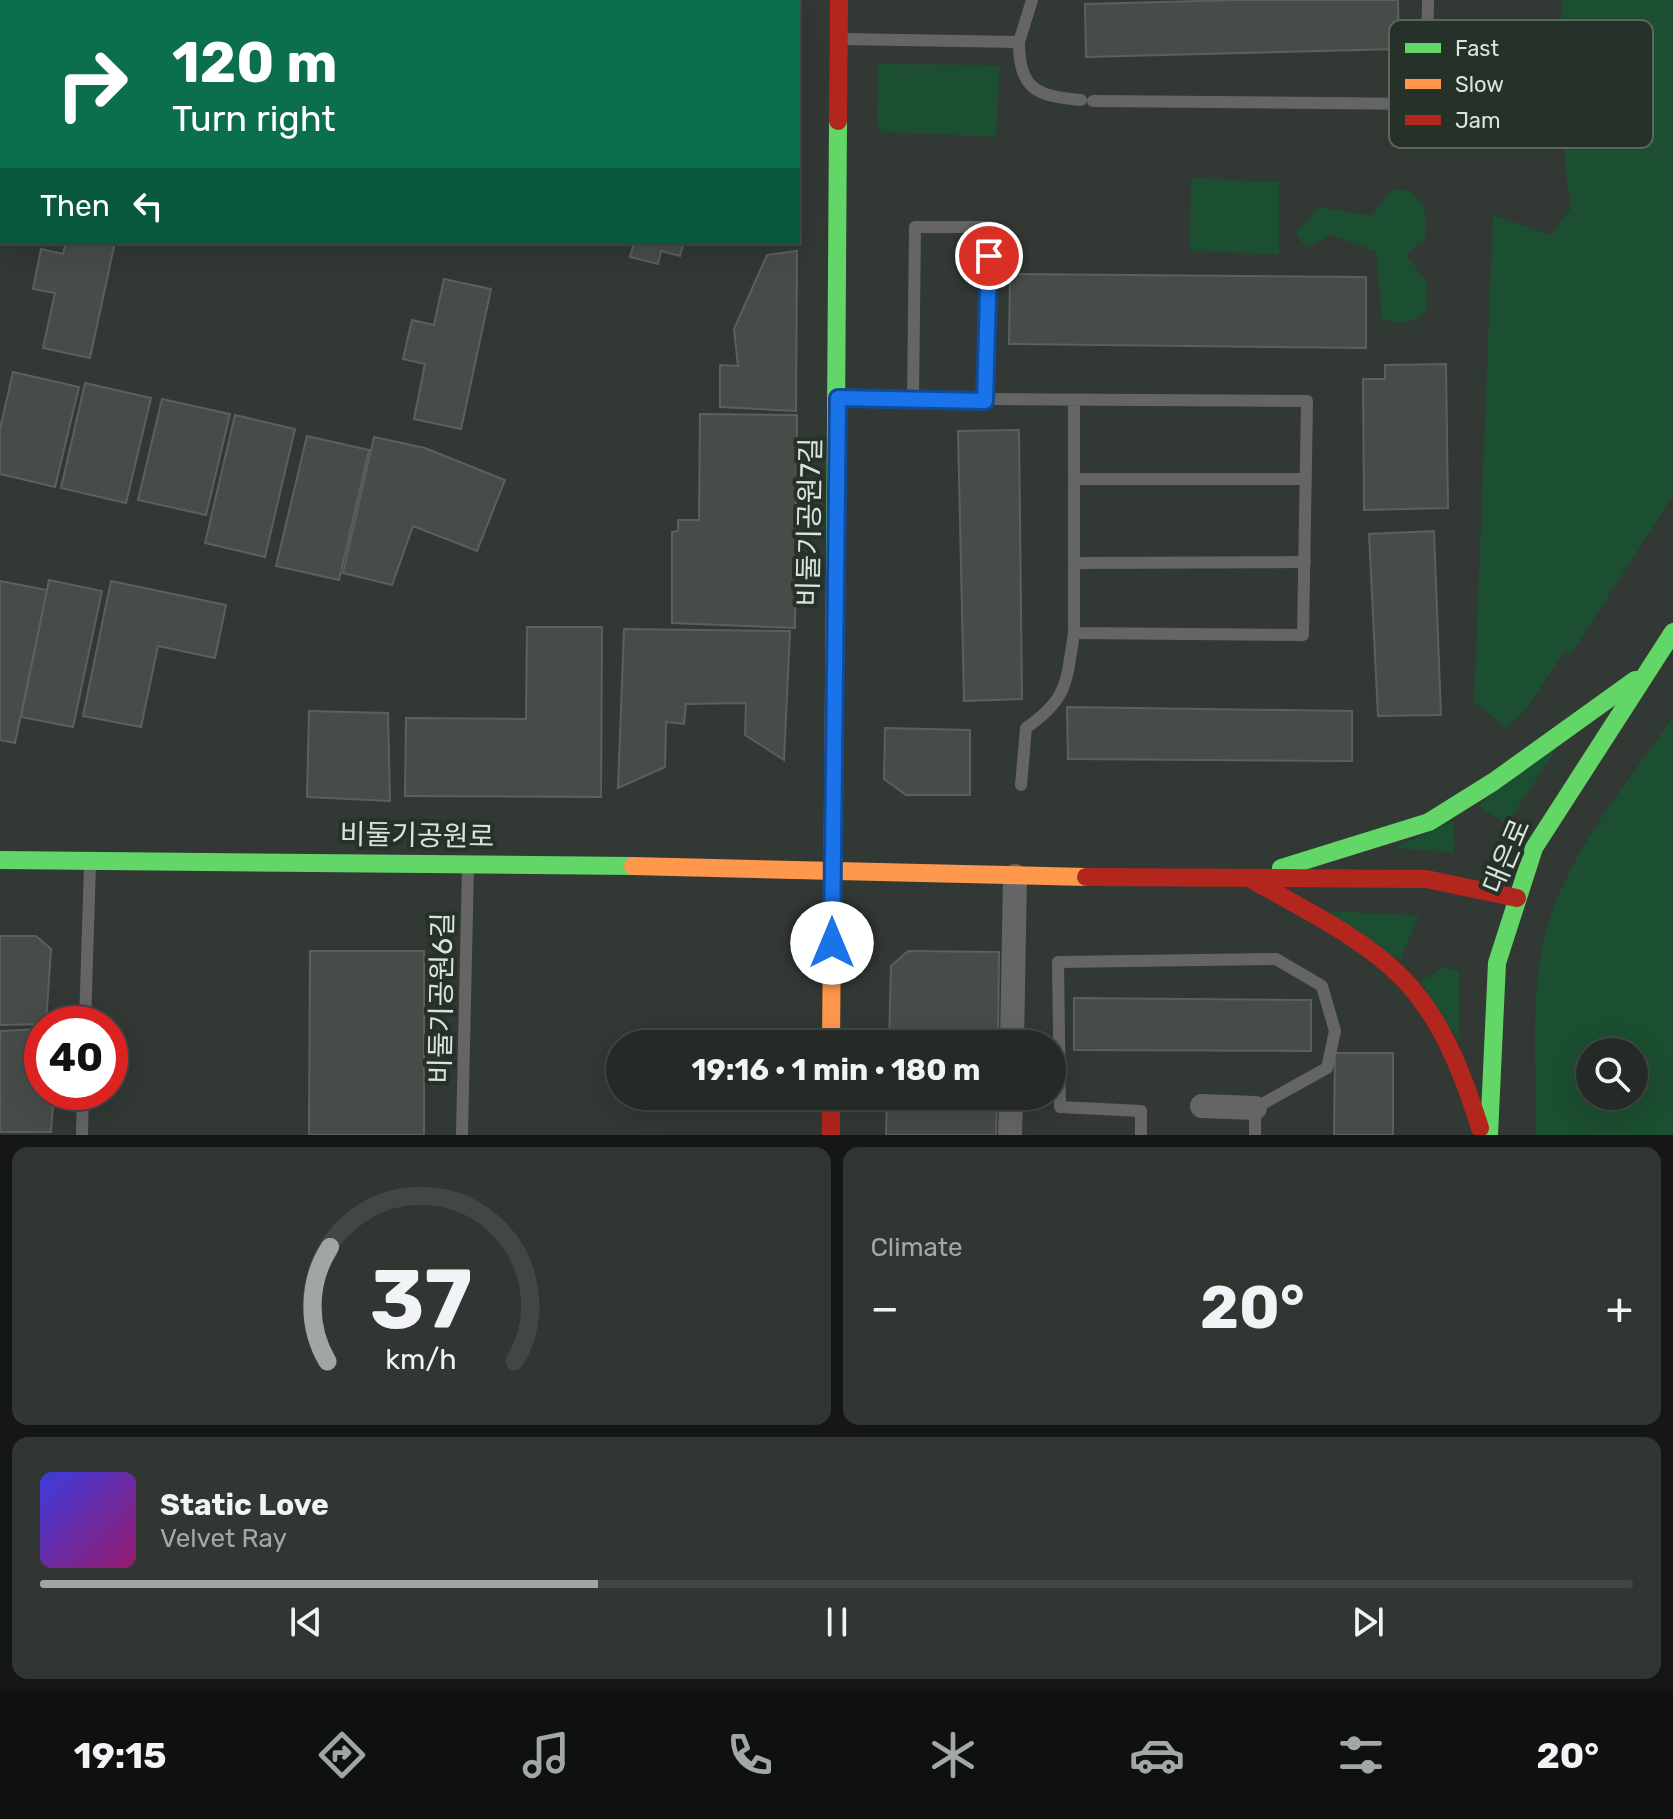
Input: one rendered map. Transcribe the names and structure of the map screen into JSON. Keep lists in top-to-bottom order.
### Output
{
  "streets": {
    "street": ["비둘기공원7길", "비둘기공원로", "대은로"],
    "lane": ["비둘기공원6길"]
  },
  "crossings": [
    ["비둘기공원7길", "비둘기공원로"],
    ["비둘기공원로", "대은로"],
    ["비둘기공원로", "비둘기공원6길"]
  ],
  "legend": ["Fast", "Slow", "Jam"],
  "page": {
    "turn": ["120 m", "Turn right"],
    "then": "Then",
    "limit": "40",
    "trip": "19:16 · 1 min · 180 m",
    "tile": "Climate",
    "heat": ["−", "20°", "+"],
    "song": ["Static Love", "Velvet Ray"],
    "tabs": ["19:15", "20°"],
    "gauge": ["37", "km/h"]
  }
}
